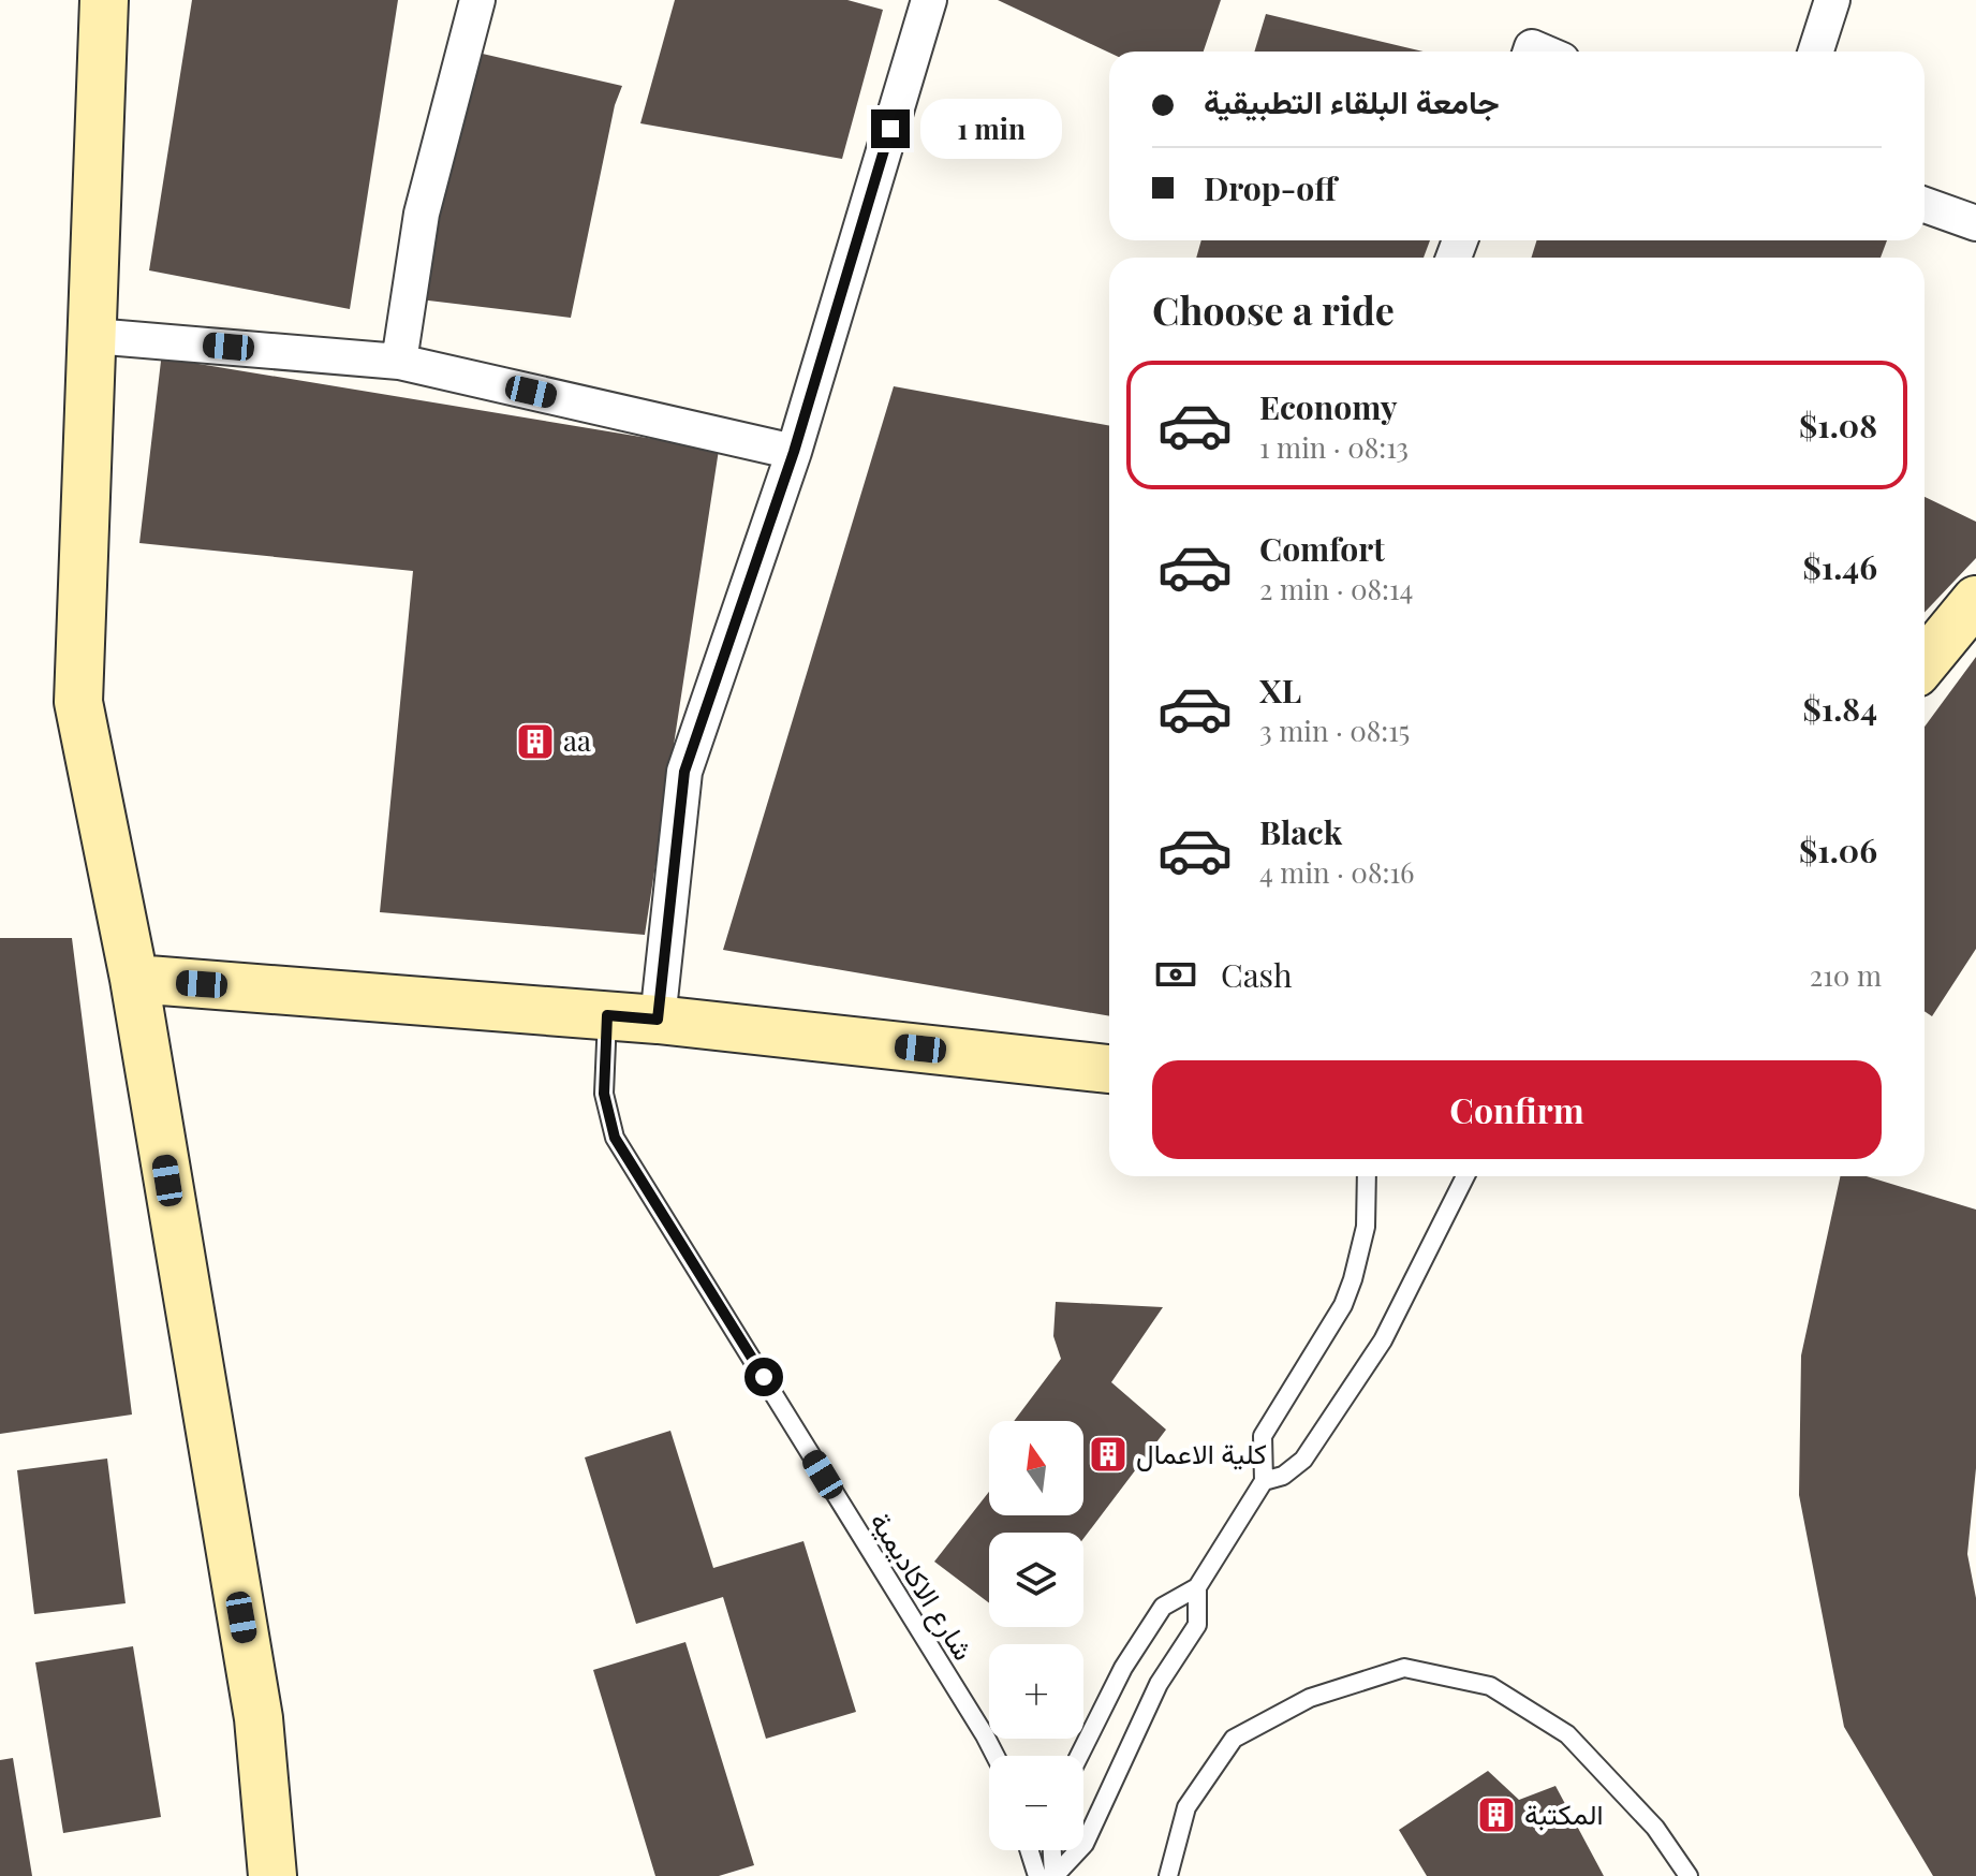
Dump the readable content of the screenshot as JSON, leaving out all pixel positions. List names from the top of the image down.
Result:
{
  "streets": {
    "lane": ["شارع الاكاديمية"]
  },
  "places": {
    "building": ["aa", "كلية الاعمال", "المكتبة"]
  },
  "north": "top",
  "page": {
    "banner": ["جامعة البلقاء التطبيقية", "Drop-off"],
    "bubble": "1 min",
    "heading": "Choose a ride",
    "list": [
      {
        "name": "Economy",
        "note": "1 min · 08:13",
        "value": "$1.08"
      },
      {
        "name": "Comfort",
        "note": "2 min · 08:14",
        "value": "$1.46"
      },
      {
        "name": "XL",
        "note": "3 min · 08:15",
        "value": "$1.84"
      },
      {
        "name": "Black",
        "note": "4 min · 08:16",
        "value": "$1.06"
      }
    ],
    "pay": ["Cash", "210 m"],
    "buttons": "Confirm",
    "map_buttons": ["+", "−"]
  }
}
